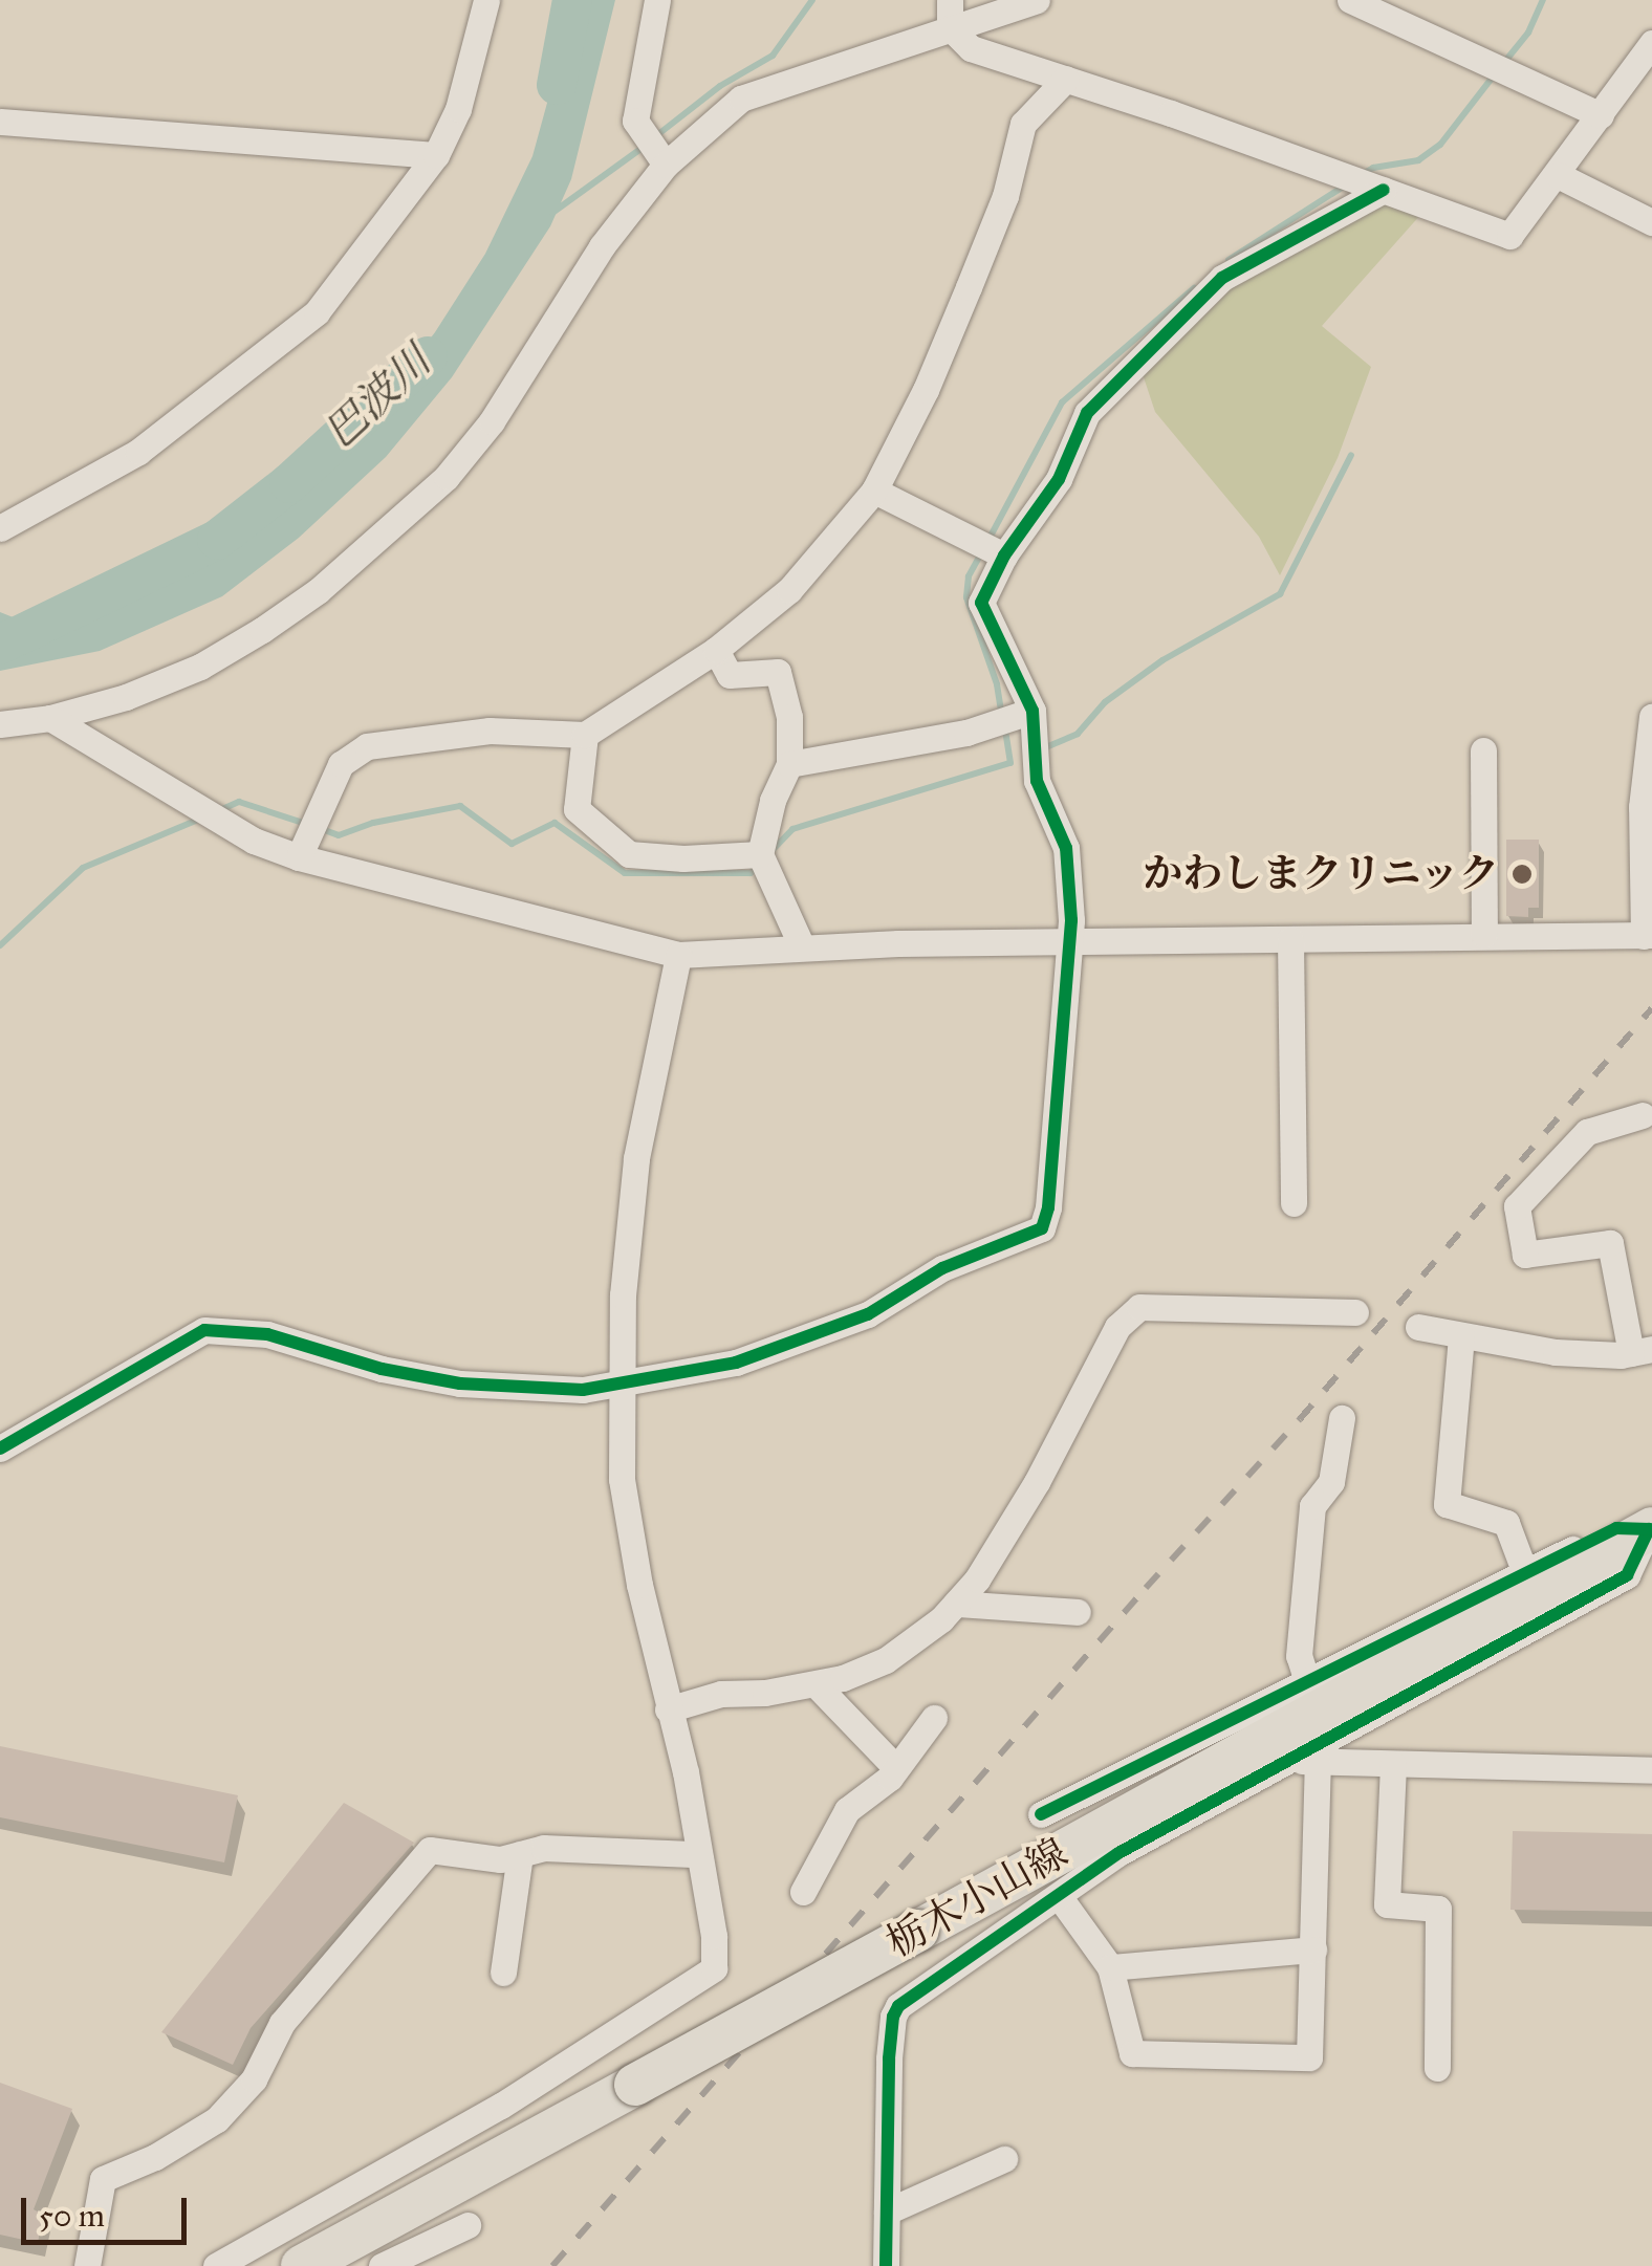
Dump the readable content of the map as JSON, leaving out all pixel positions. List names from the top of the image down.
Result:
{
  "streets": {
    "main road": ["栃木小山線"]
  },
  "water": ["巴波川"],
  "places": ["かわしまクリニック"],
  "scale_bar": "50 m"
}
